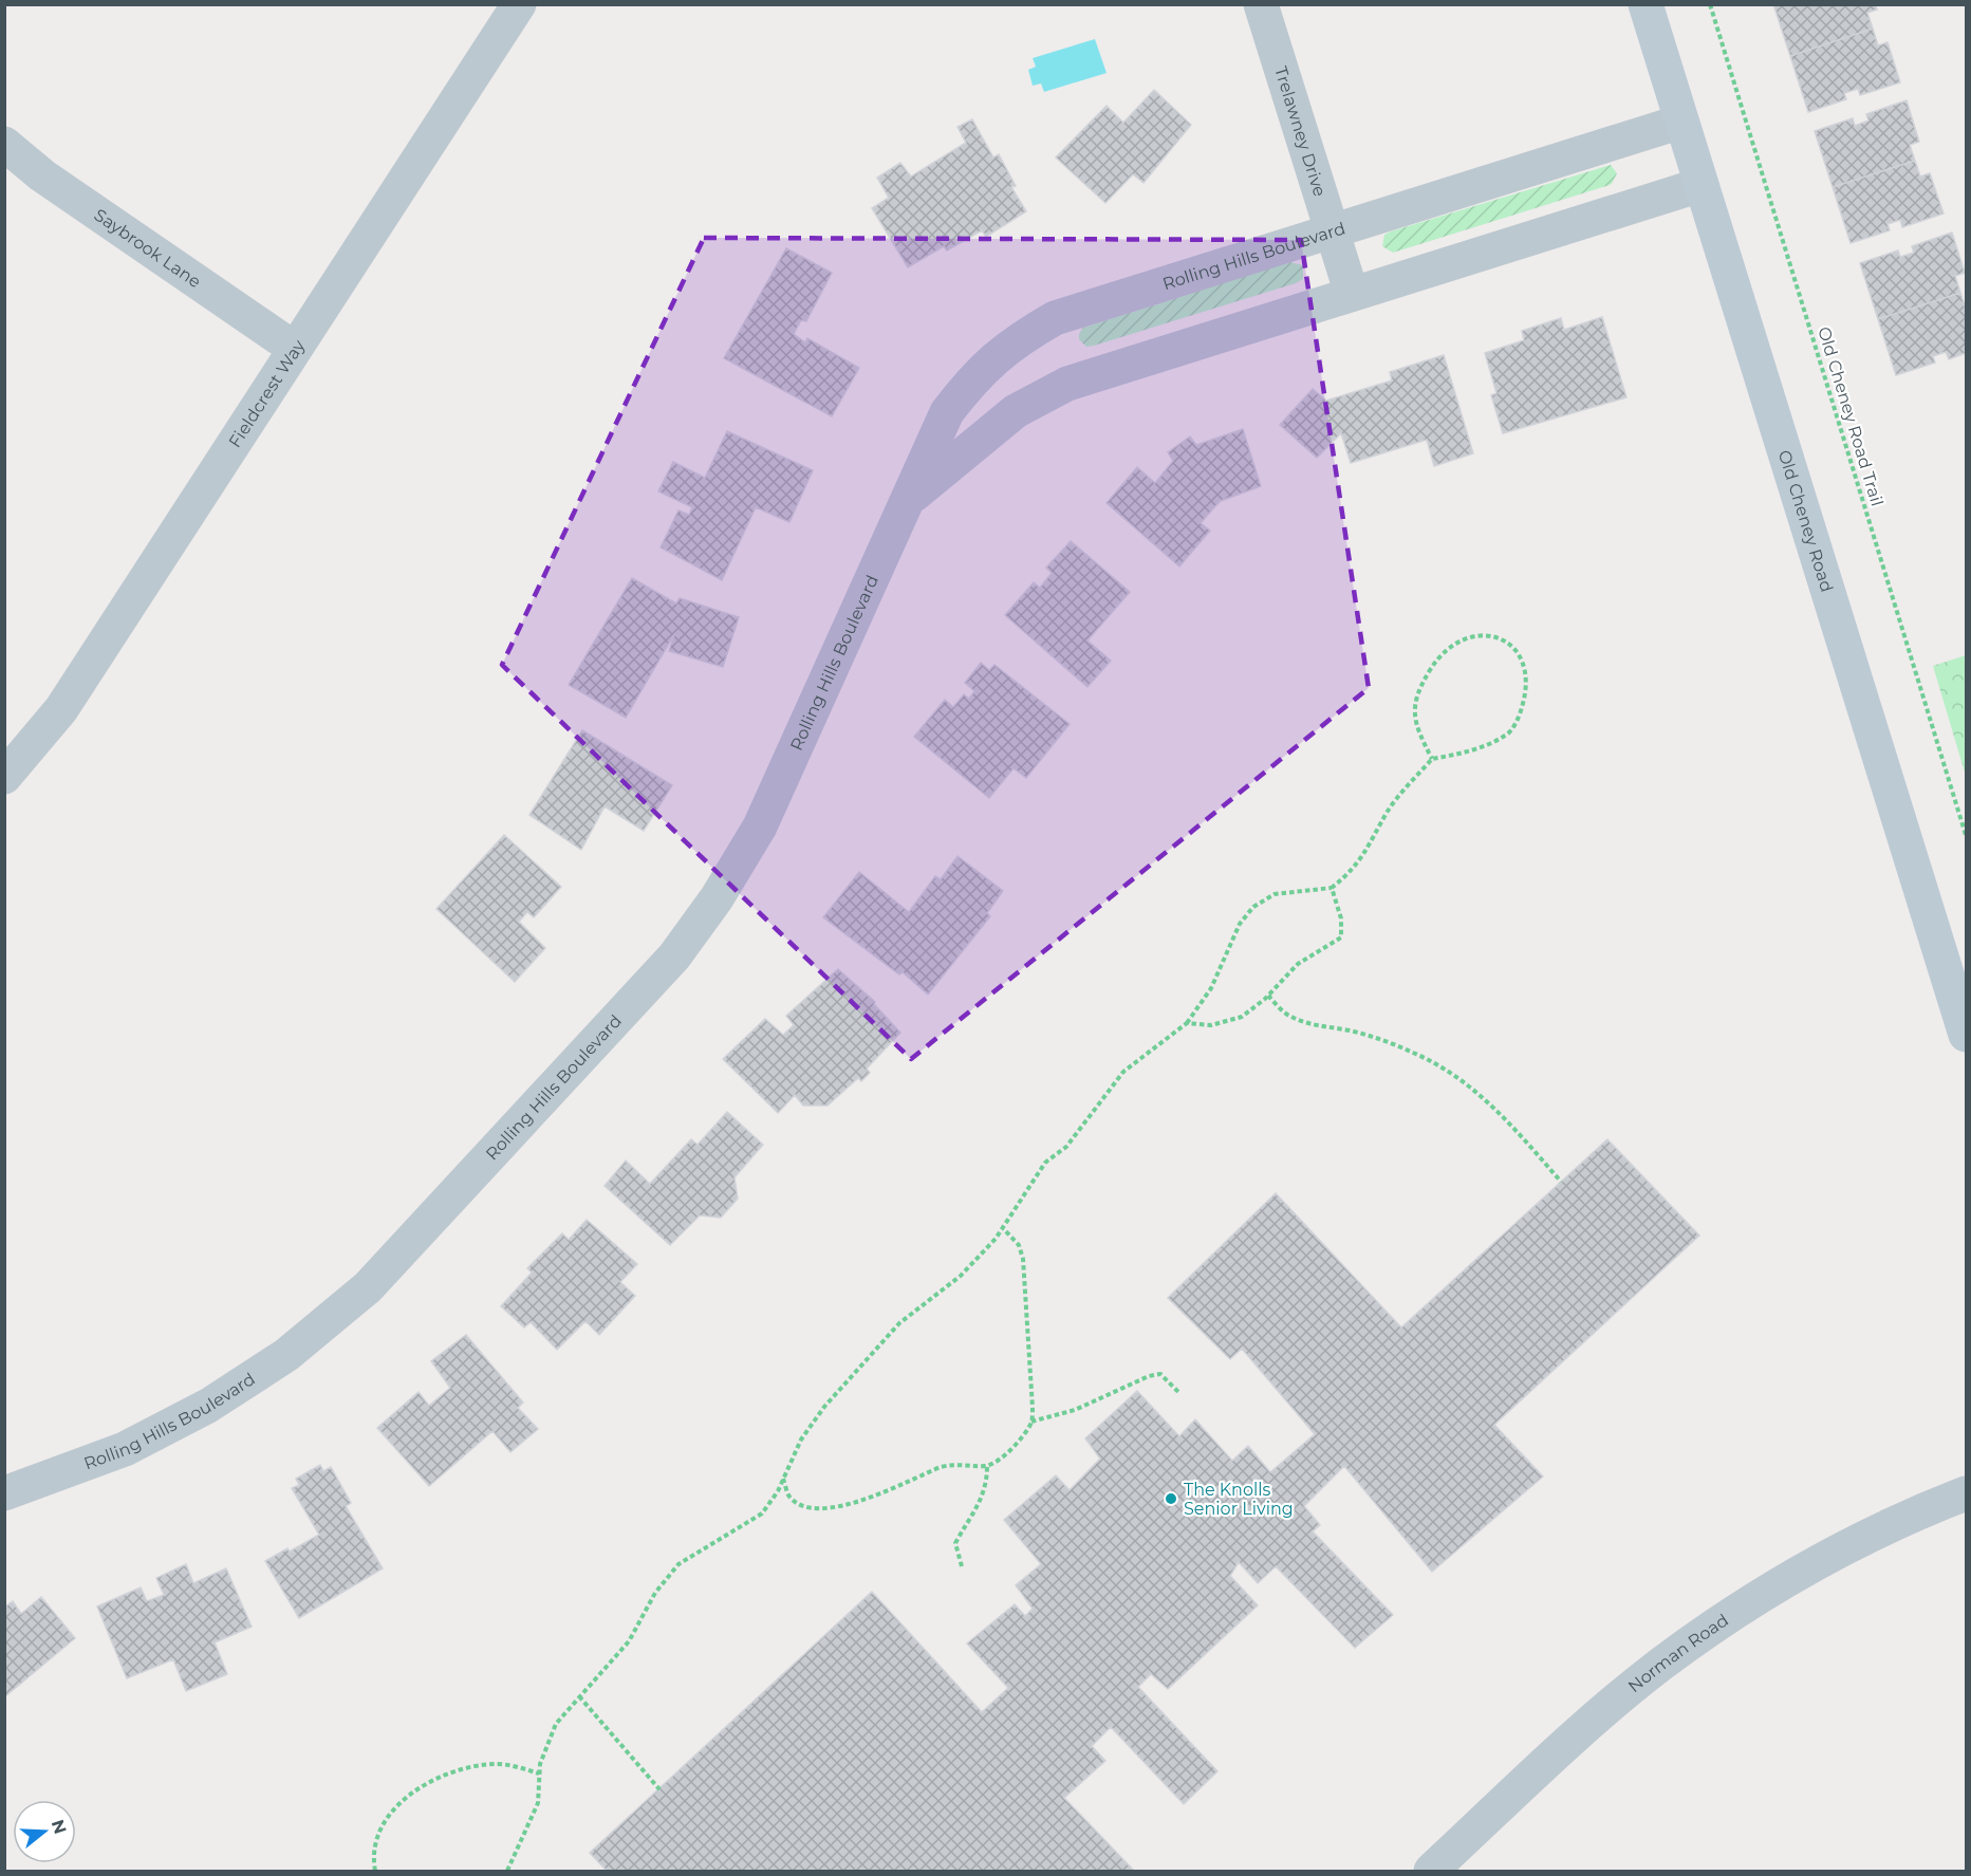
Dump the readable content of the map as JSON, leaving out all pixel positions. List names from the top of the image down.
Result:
{
  "streets": {
    "main road": ["Old Cheney Road"],
    "street": [
      "Trelawney Drive",
      "Saybrook Lane",
      "Rolling Hills Boulevard",
      "Fieldcrest Way",
      "Norman Road"
    ],
    "path": ["Old Cheney Road Trail"]
  },
  "crossings": [
    ["Trelawney Drive", "Rolling Hills Boulevard"],
    ["Saybrook Lane", "Fieldcrest Way"],
    ["Rolling Hills Boulevard", "Old Cheney Road"]
  ],
  "places": ["The Knolls Senior Living"],
  "north": "right"
}
